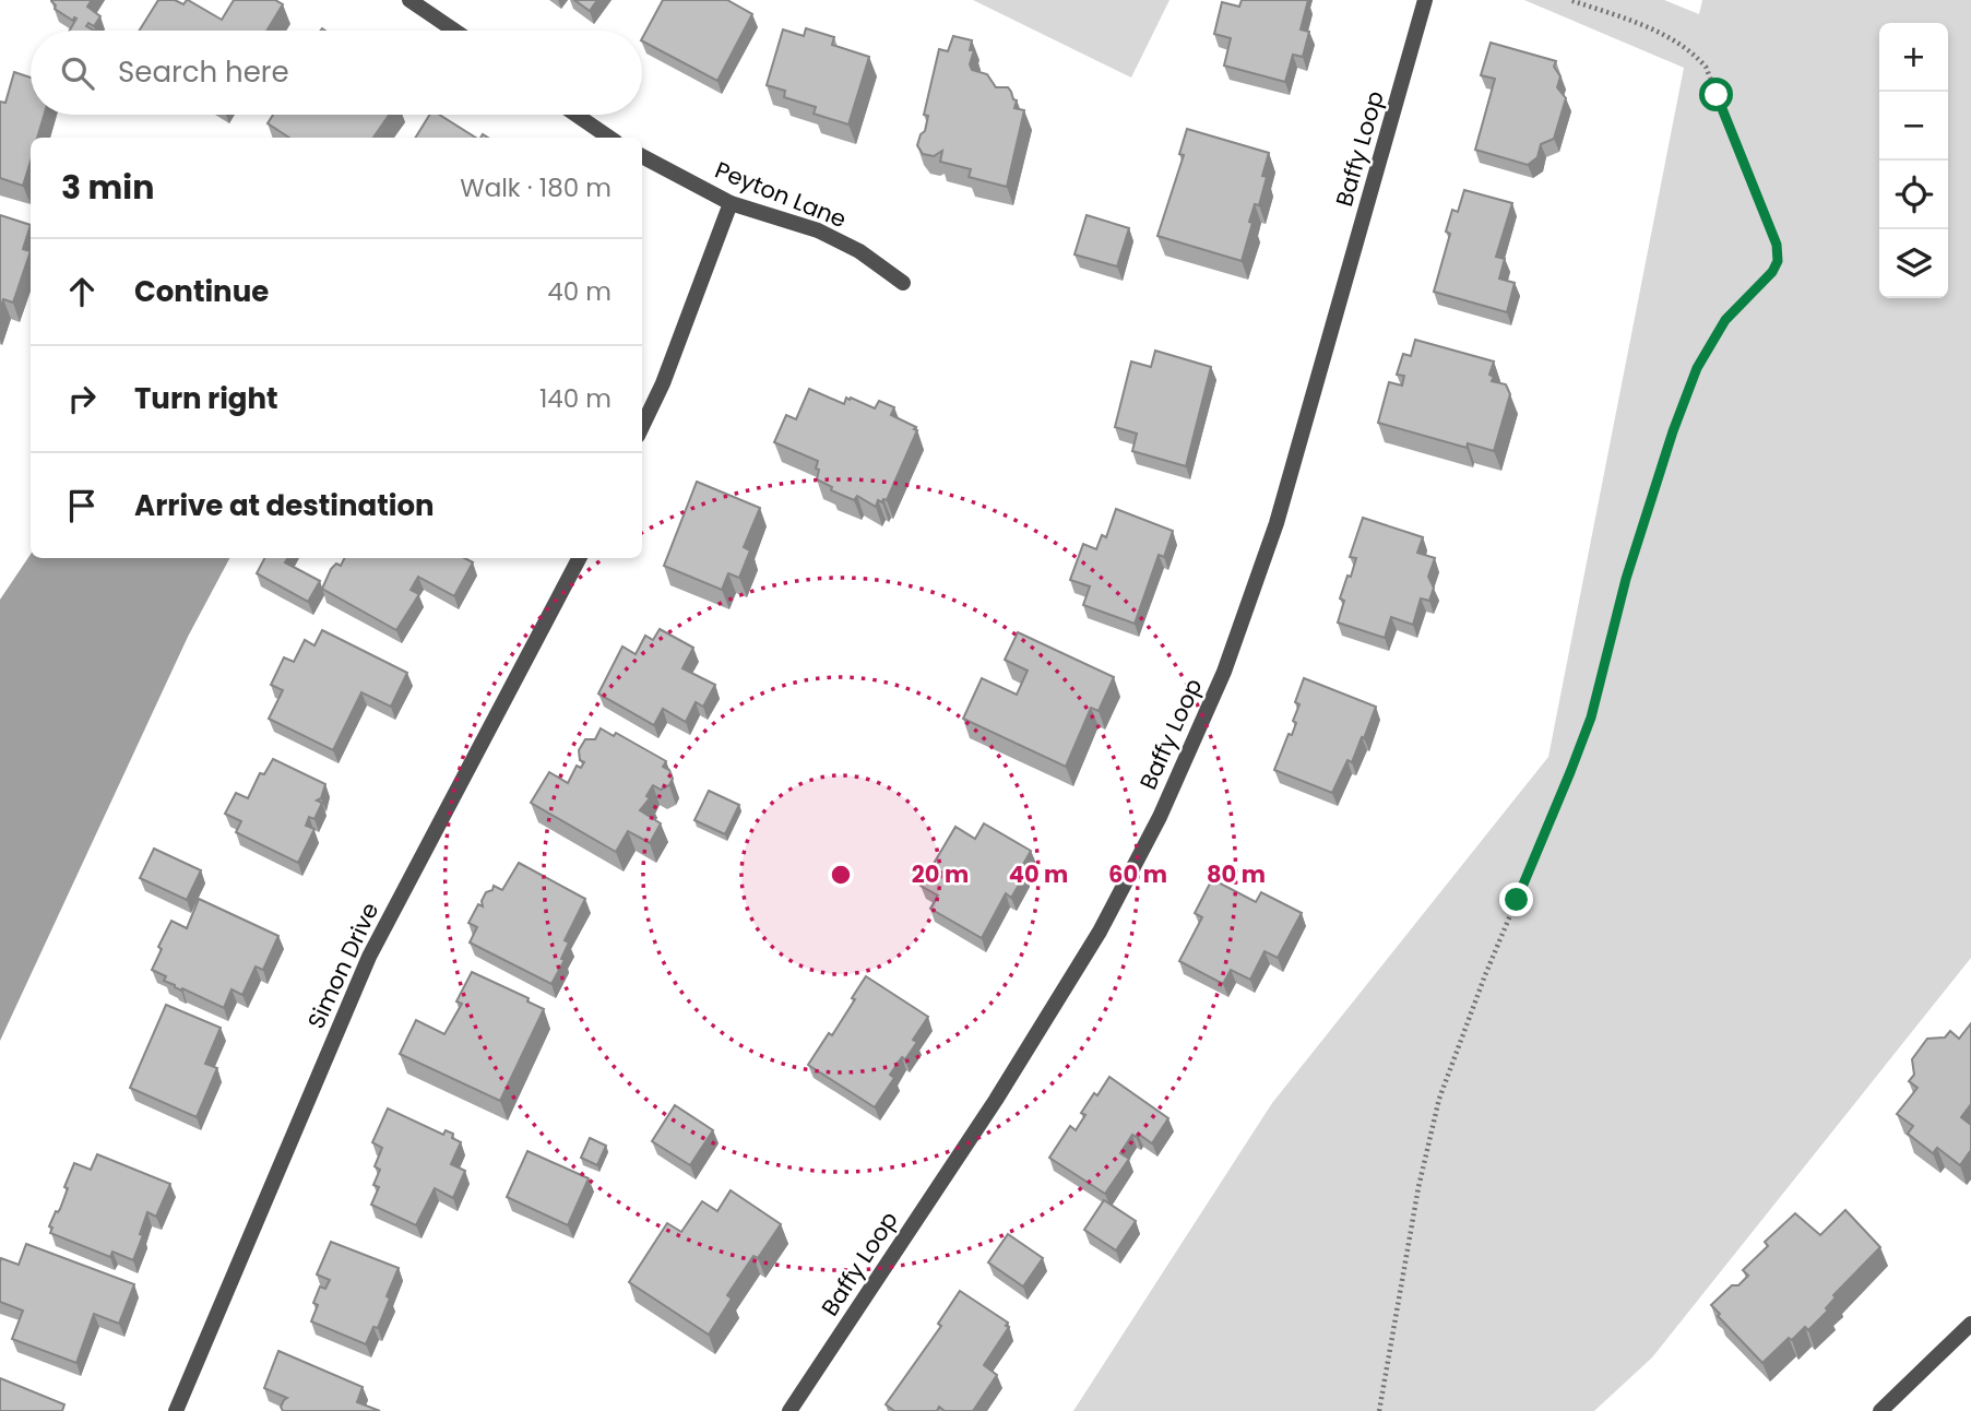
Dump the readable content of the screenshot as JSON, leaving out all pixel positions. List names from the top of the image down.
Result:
{
  "streets": {
    "street": ["Baffy Loop", "Peyton Lane", "Simon Drive"]
  },
  "page": {
    "map_buttons": ["+", "−"],
    "search": "Search here",
    "heading": ["3 min", "Walk · 180 m"],
    "list": [
      ["Continue", "40 m"],
      ["Turn right", "140 m"],
      "Arrive at destination"
    ]
  },
  "rings": [
    "20 m",
    "40 m",
    "60 m",
    "80 m"
  ]
}
